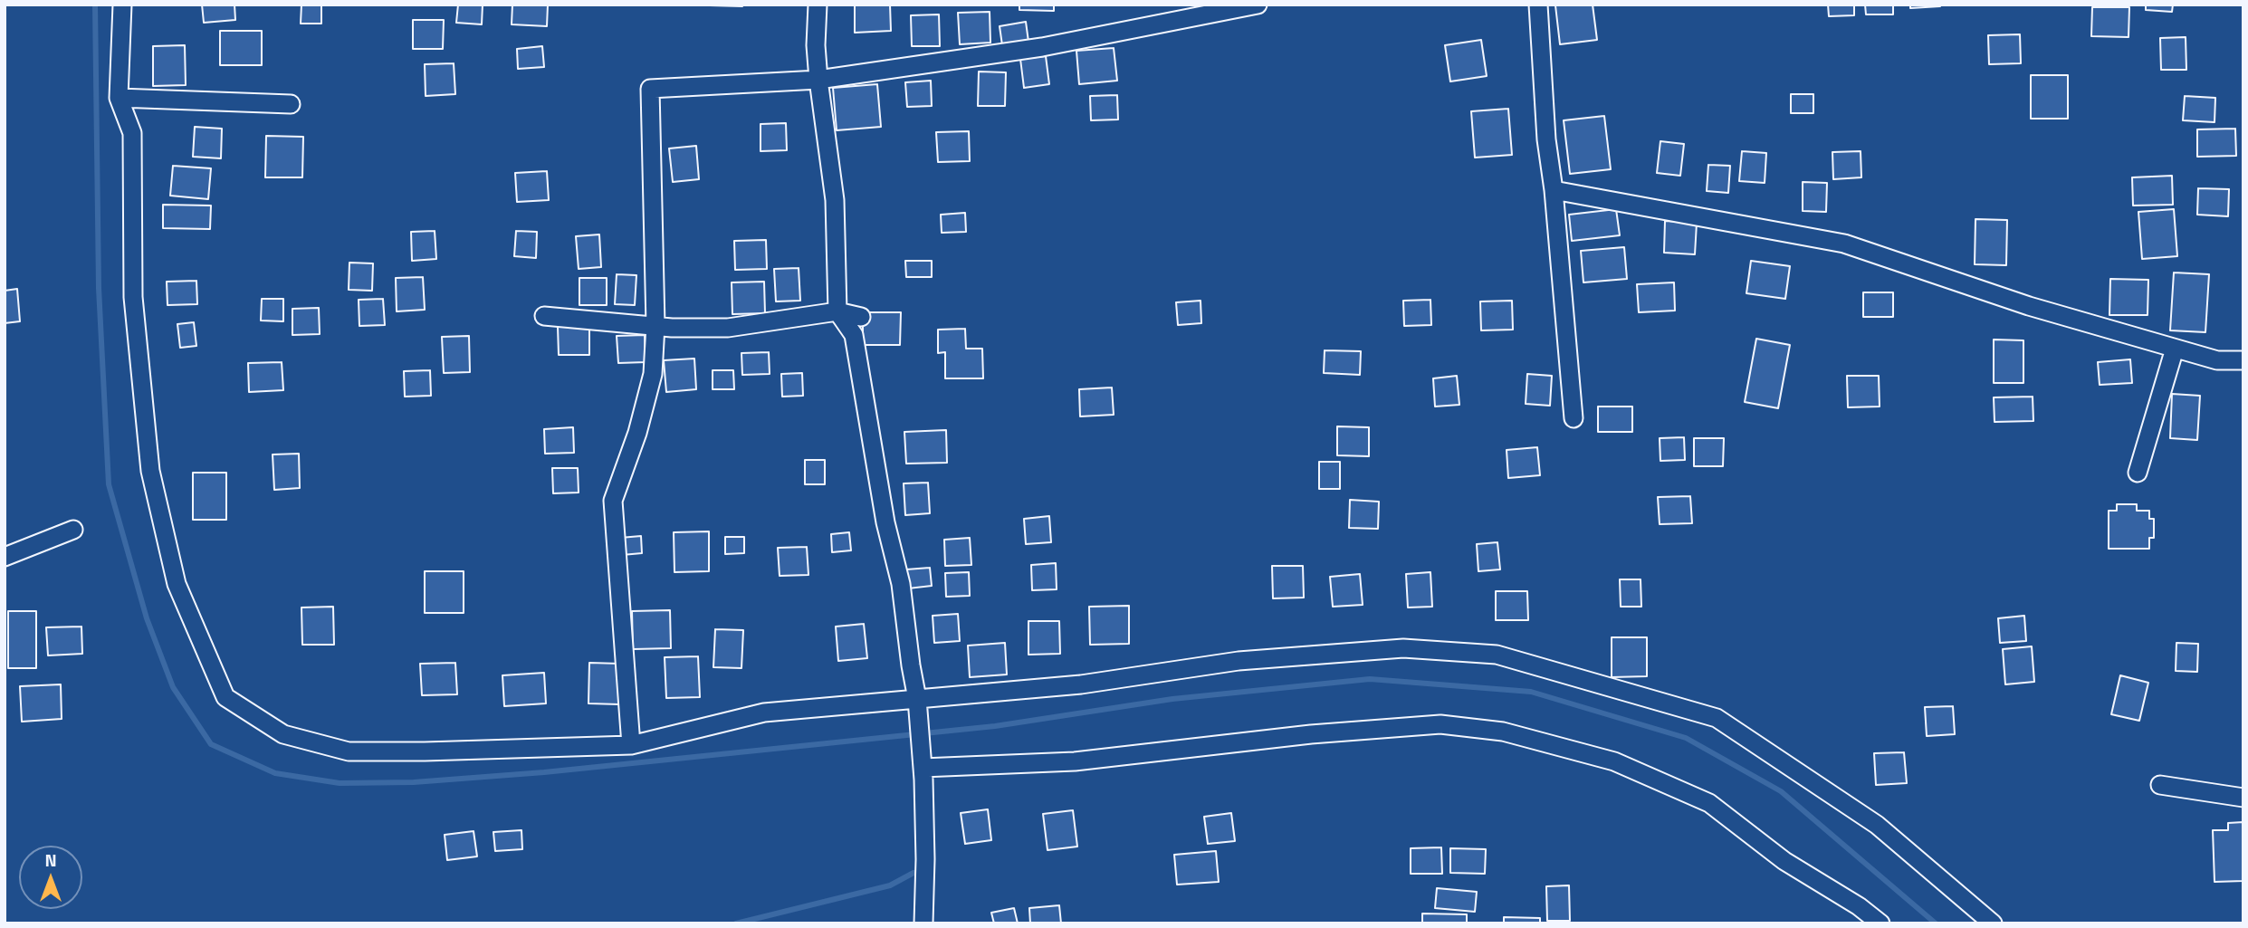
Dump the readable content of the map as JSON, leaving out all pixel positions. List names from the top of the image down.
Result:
{
  "north": "top"
}
